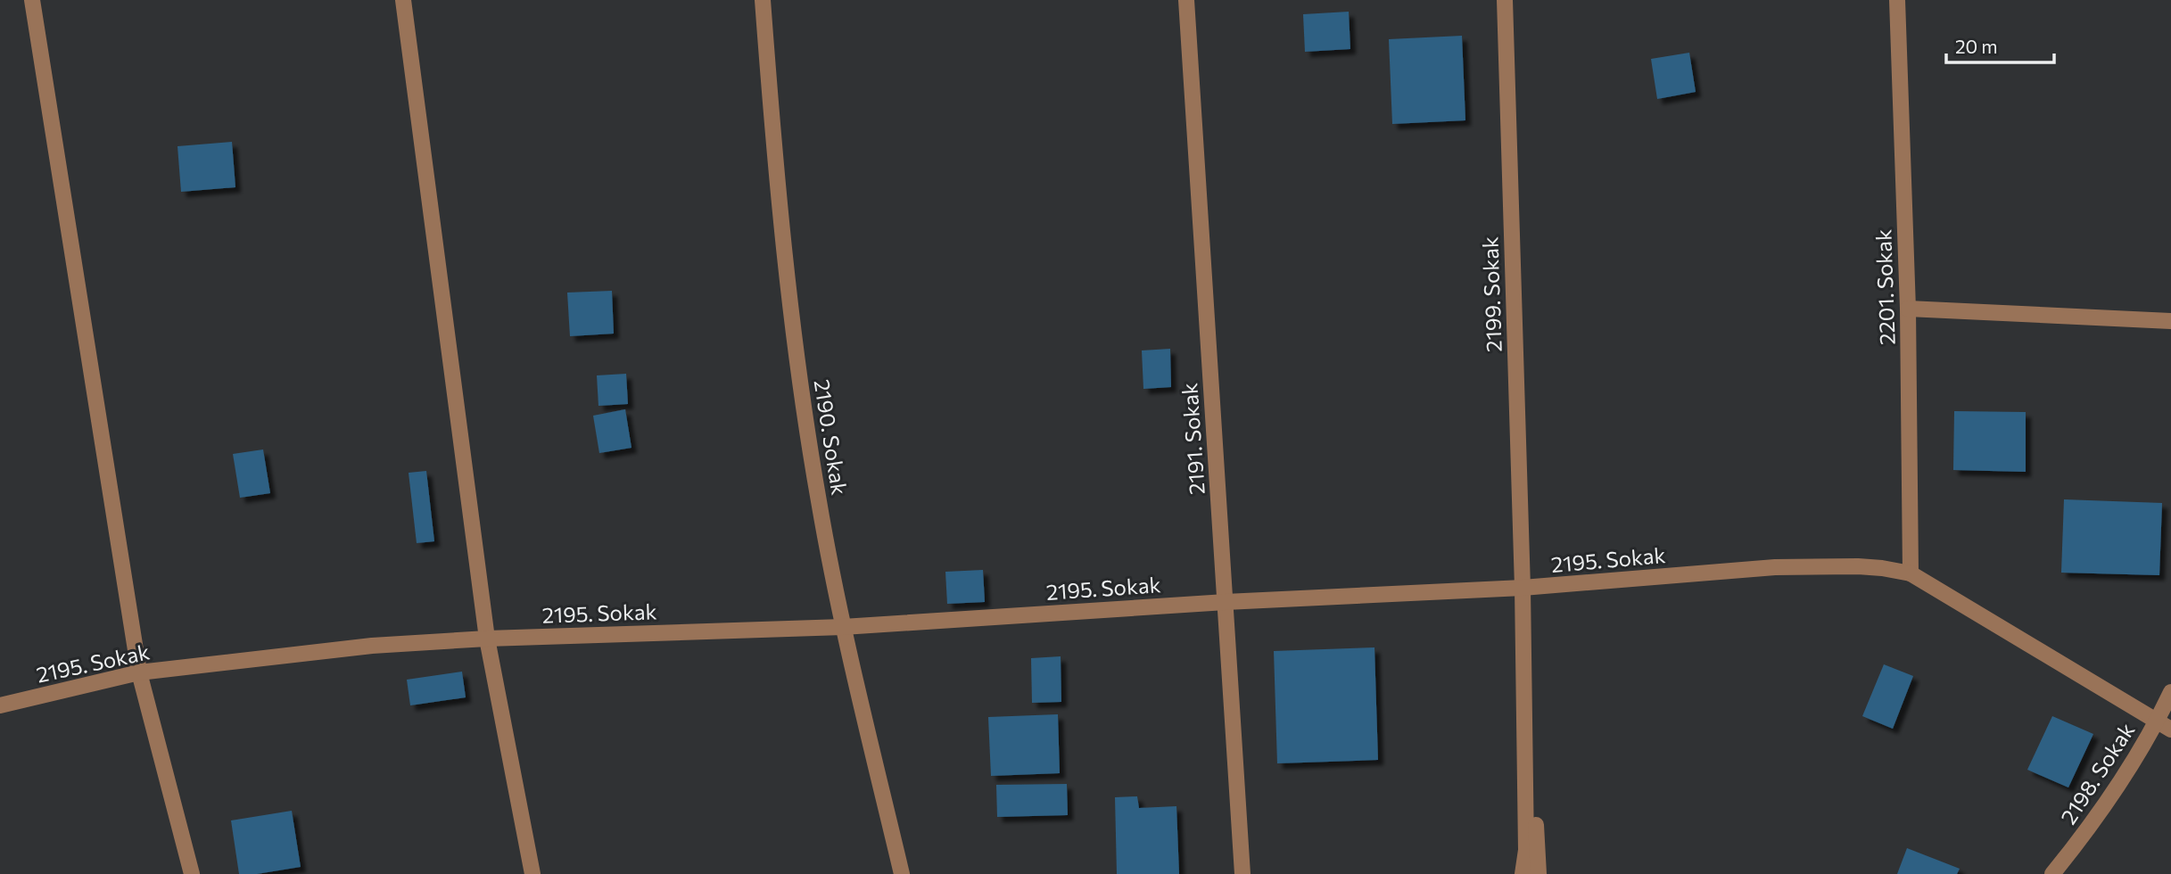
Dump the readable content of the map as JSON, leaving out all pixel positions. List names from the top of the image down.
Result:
{
  "streets": {
    "street": [
      "2201. Sokak",
      "2199. Sokak",
      "2190. Sokak",
      "2191. Sokak",
      "2195. Sokak",
      "2198. Sokak"
    ]
  },
  "crossings": [
    ["2201. Sokak", "2195. Sokak"],
    ["2199. Sokak", "2195. Sokak"],
    ["2190. Sokak", "2195. Sokak"],
    ["2191. Sokak", "2195. Sokak"],
    ["2195. Sokak", "2198. Sokak"]
  ],
  "scale_bar": "20 m"
}
